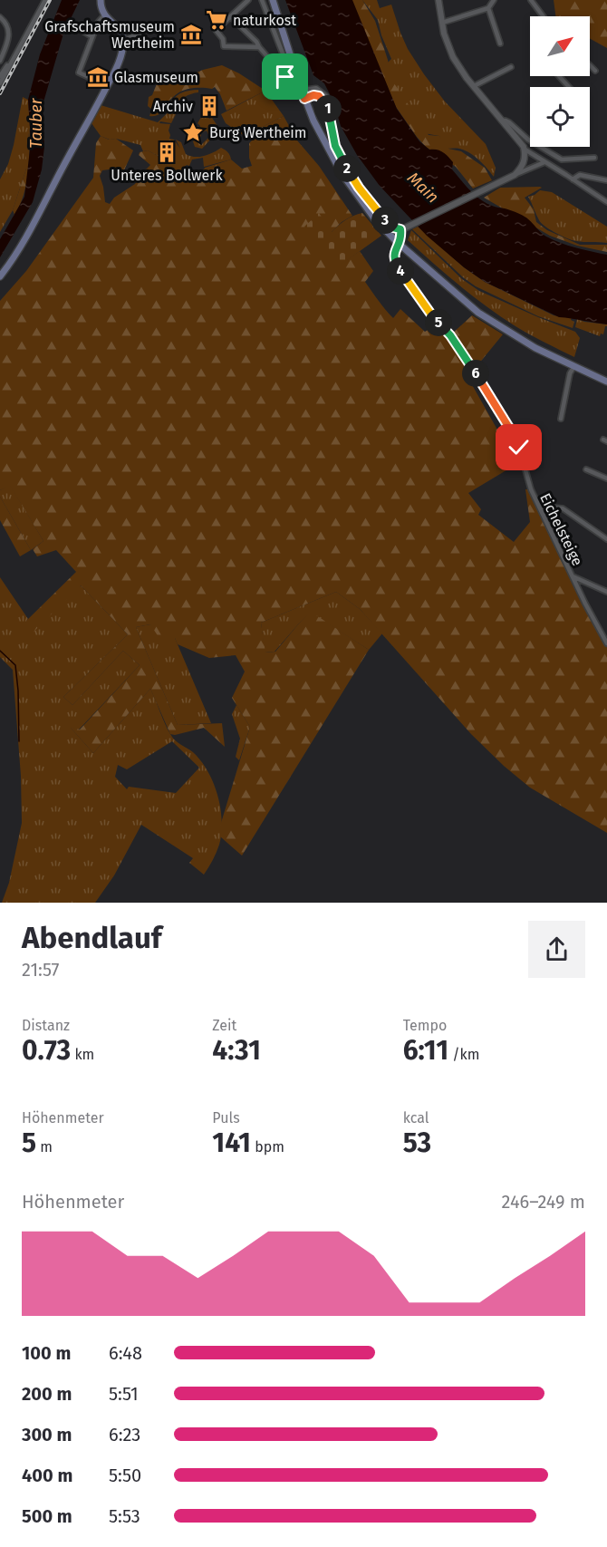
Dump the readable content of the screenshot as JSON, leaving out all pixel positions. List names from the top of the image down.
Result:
{
  "streets": {
    "street": ["Eichelsteige"]
  },
  "water": ["Tauber", "Main"],
  "places": {
    "supermarket": ["naturkost"],
    "museum": ["Grafschaftsmuseum Wertheim", "Glasmuseum"],
    "building": ["Archiv", "Unteres Bollwerk"],
    "place": ["Burg Wertheim"]
  },
  "north": "top right",
  "page": {
    "pins": [
      "1",
      "2",
      "3",
      "4",
      "5",
      "6"
    ],
    "heading": ["Abendlauf", "21:57"],
    "stats": [
      ["Distanz", "0.73 km"],
      ["Zeit", "4:31"],
      ["Tempo", "6:11 /km"],
      ["Höhenmeter", "5 m"],
      ["Puls", "141 bpm"],
      ["kcal", "53"]
    ],
    "chart": ["Höhenmeter", "246–249 m"],
    "list": [
      {
        "name": "100 m",
        "note": "6:48"
      },
      {
        "name": "200 m",
        "note": "5:51"
      },
      {
        "name": "300 m",
        "note": "6:23"
      },
      {
        "name": "400 m",
        "note": "5:50"
      },
      {
        "name": "500 m",
        "note": "5:53"
      }
    ]
  }
}
